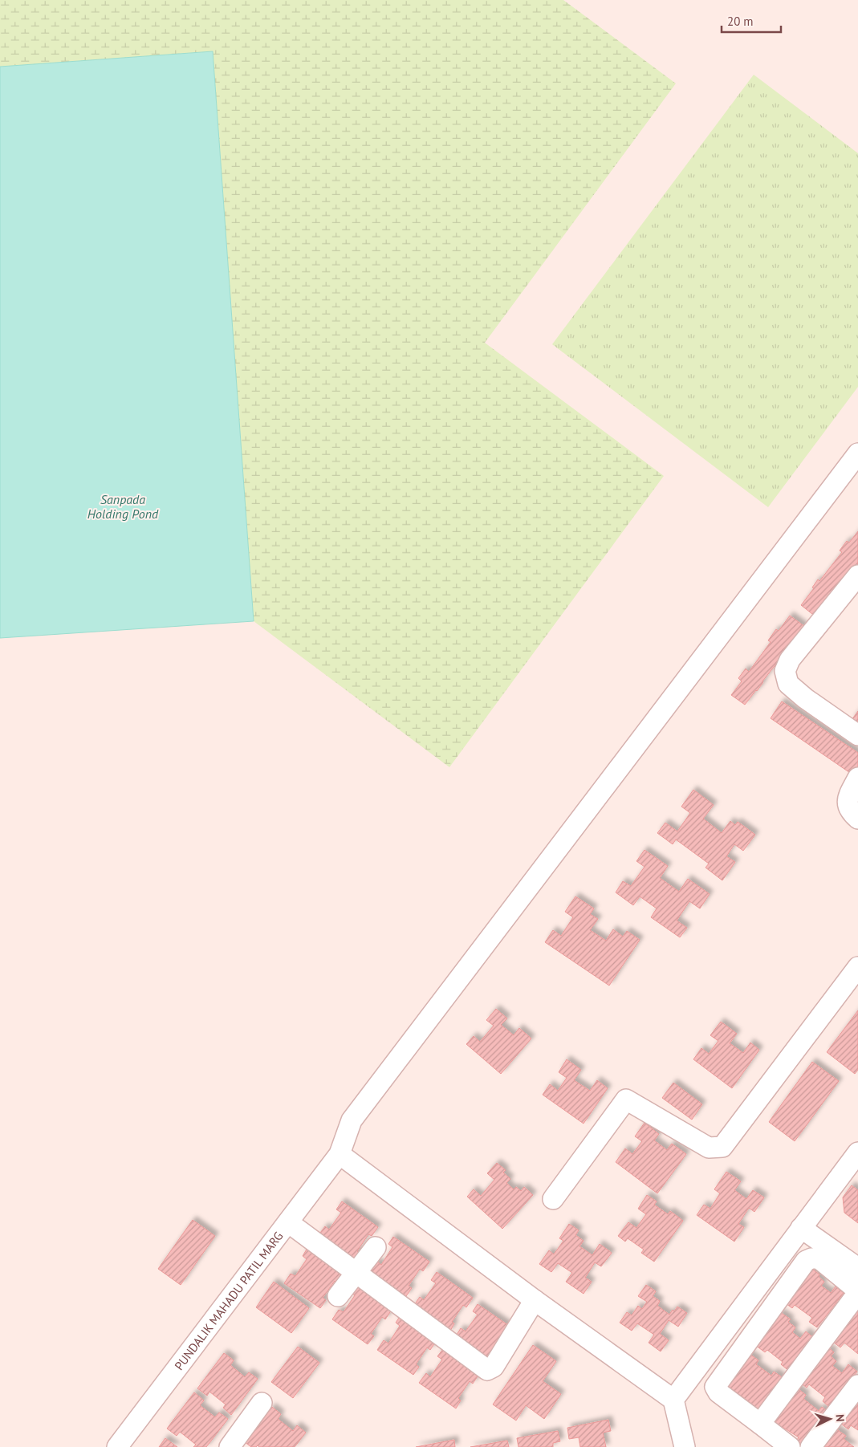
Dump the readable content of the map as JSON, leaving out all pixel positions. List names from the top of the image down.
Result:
{
  "streets": {
    "street": ["PUNDALIK MAHADU PATIL MARG"]
  },
  "water": ["Sanpada Holding Pond"],
  "scale_bar": "20 m",
  "north": "right"
}
